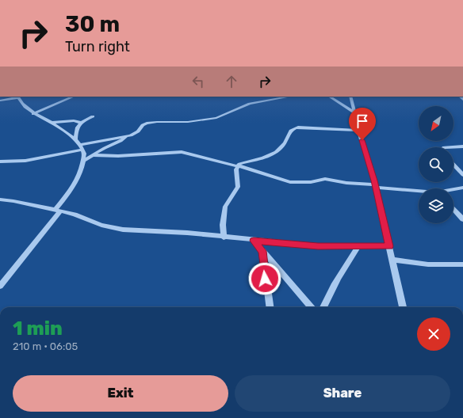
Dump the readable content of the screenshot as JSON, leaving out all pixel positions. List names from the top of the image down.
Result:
{
  "north": "bottom left",
  "page": {
    "turn": ["30 m", "Turn right"],
    "heading": ["1 min", "210 m · 06:05"],
    "buttons": ["Exit", "Share"]
  }
}
